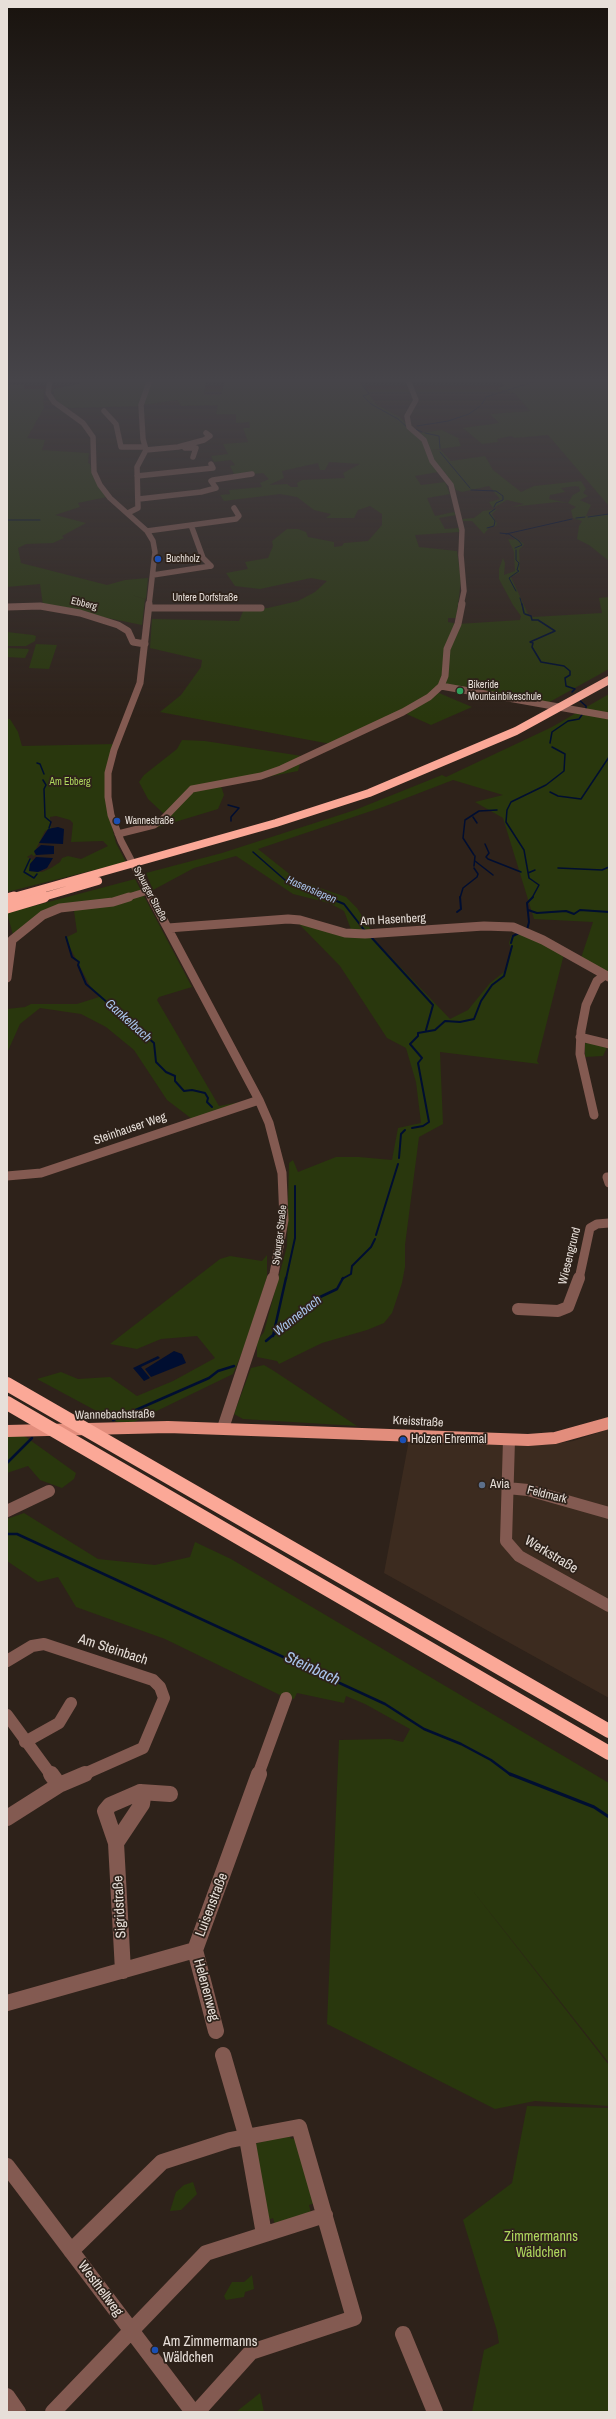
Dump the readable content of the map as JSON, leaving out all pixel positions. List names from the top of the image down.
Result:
{
  "streets": {
    "main road": ["Wannebachstraße", "Kreisstraße"],
    "street": [
      "Untere Dorfstraße",
      "Ebberg",
      "Syburger Straße",
      "Am Hasenberg",
      "Steinhauser Weg",
      "Wiesengrund",
      "Feldmark",
      "Werkstraße",
      "Am Steinbach",
      "Luisenstraße",
      "Sigridstraße",
      "Helenenweg",
      "Westhellweg"
    ]
  },
  "crossings": [
    ["Untere Dorfstraße", "Syburger Straße"],
    ["Ebberg", "Syburger Straße"],
    ["Syburger Straße", "Am Hasenberg"],
    ["Syburger Straße", "Steinhauser Weg"],
    ["Syburger Straße", "Wannebachstraße"],
    ["Syburger Straße", "Kreisstraße"],
    ["Wannebachstraße", "Kreisstraße"],
    ["Feldmark", "Werkstraße"],
    ["Luisenstraße", "Sigridstraße"],
    ["Luisenstraße", "Helenenweg"]
  ],
  "water": [
    "Hasensiepen",
    "Gankelbach",
    "Wannebach",
    "Steinbach"
  ],
  "parks": ["Am Ebberg", "Zimmermanns Wäldchen"],
  "places": [
    "Buchholz",
    "Bikeride Mountainbikeschule",
    "Wannestraße",
    "Holzen Ehrenmal",
    "Avia",
    "Am Zimmermanns Wäldchen"
  ]
}
